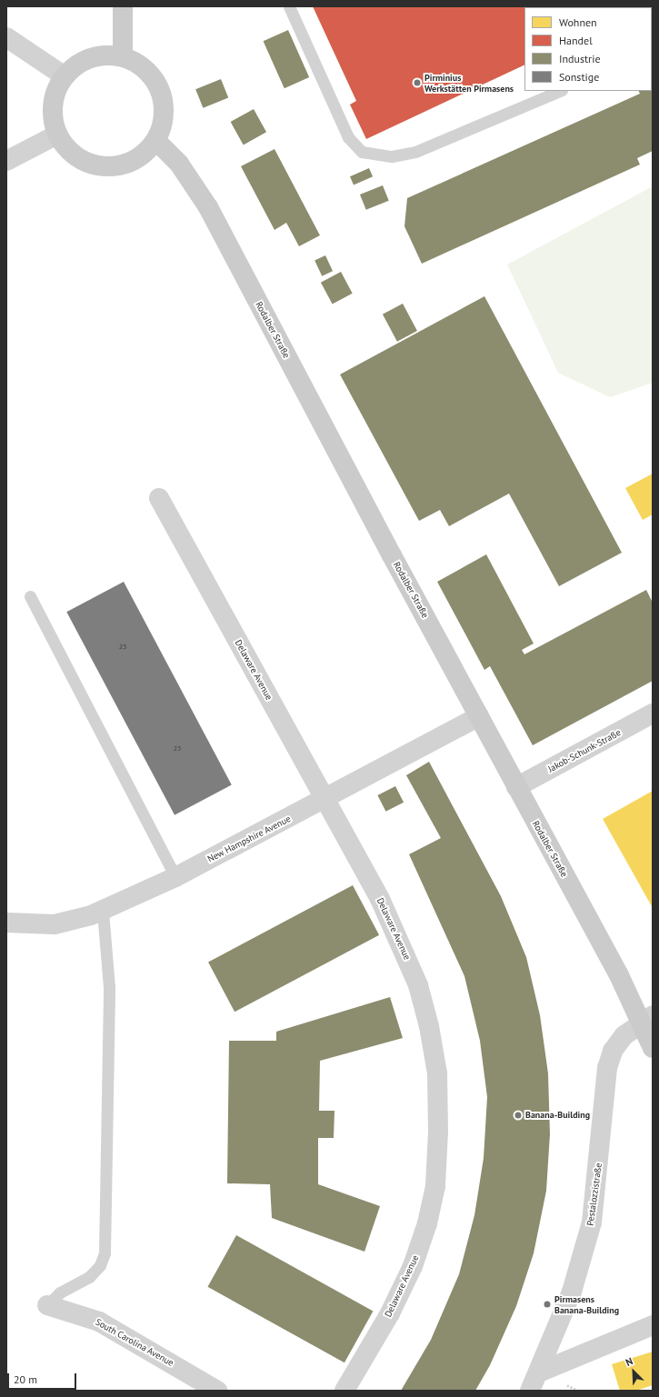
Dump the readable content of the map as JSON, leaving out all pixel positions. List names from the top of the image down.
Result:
{
  "streets": {
    "main road": ["Rodalber Straße"],
    "street": [
      "Delaware Avenue",
      "Jakob-Schunk-Straße",
      "New Hampshire Avenue",
      "Pestalozzistraße",
      "South Carolina Avenue"
    ]
  },
  "crossings": [
    ["Rodalber Straße", "Jakob-Schunk-Straße"],
    ["Rodalber Straße", "New Hampshire Avenue"],
    ["Rodalber Straße", "Pestalozzistraße"],
    ["Delaware Avenue", "New Hampshire Avenue"]
  ],
  "places": ["Pirminius Werkstätten Pirmasens", "Banana-Building", "Pirmasens Banana-Building"],
  "house_numbers": ["25", "23"],
  "legend": [
    "Wohnen",
    "Handel",
    "Industrie",
    "Sonstige"
  ],
  "scale_bar": "20 m",
  "north": "top left"
}
